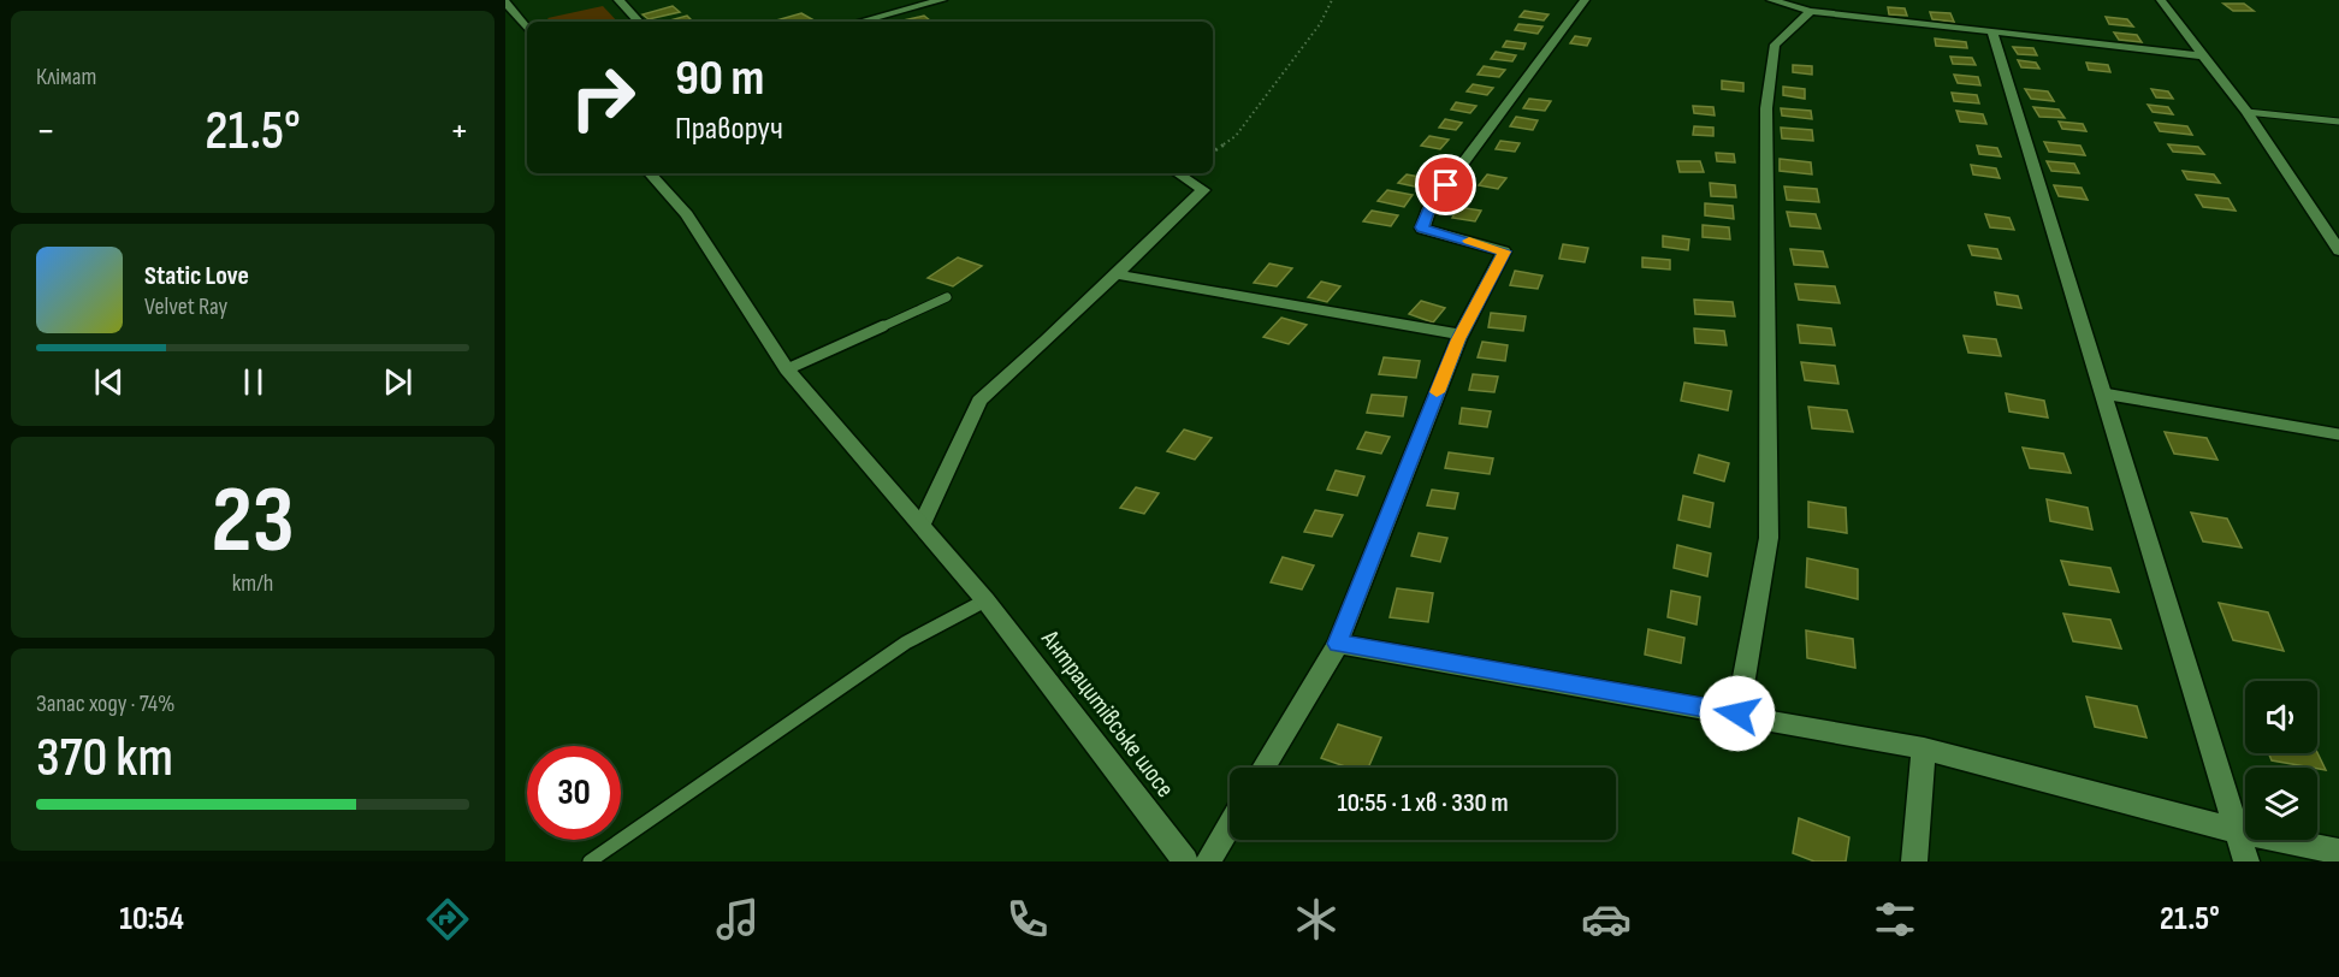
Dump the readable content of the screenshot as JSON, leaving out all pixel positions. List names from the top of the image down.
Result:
{
  "streets": {
    "street": ["Антрацитівське шосе"]
  },
  "page": {
    "tile": [
      "Клімат",
      ["23", "km/h"],
      ["Запас ходу · 74%", "370 km"]
    ],
    "turn": ["90 m", "Праворуч"],
    "heat": ["−", "21.5°", "+"],
    "song": ["Static Love", "Velvet Ray"],
    "limit": "30",
    "trip": "10:55 · 1 хв · 330 m",
    "tabs": ["10:54", "21.5°"]
  }
}
